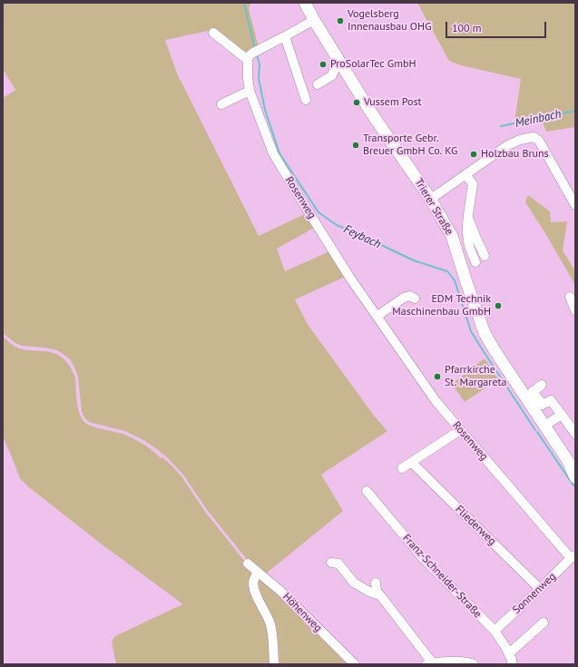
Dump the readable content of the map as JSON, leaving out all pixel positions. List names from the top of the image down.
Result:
{
  "streets": {
    "main road": ["Trierer Straße"],
    "street": [
      "Rosenweg",
      "Fliederweg",
      "Franz-Schneider-Straße",
      "Sonnenweg",
      "Höhenweg"
    ]
  },
  "crossings": [
    ["Rosenweg", "Sonnenweg"],
    ["Fliederweg", "Sonnenweg"],
    ["Franz-Schneider-Straße", "Sonnenweg"]
  ],
  "water": ["Meinbach", "Feybach"],
  "places": [
    "Vogelsberg Innenausbau OHG",
    "ProSolarTec GmbH",
    "Vussem Post",
    "Transporte Gebr. Breuer GmbH Co. KG",
    "Holzbau Bruns",
    "EDM Technik Maschinenbau GmbH",
    "Pfarrkirche St. Margareta"
  ],
  "scale_bar": "100 m"
}
